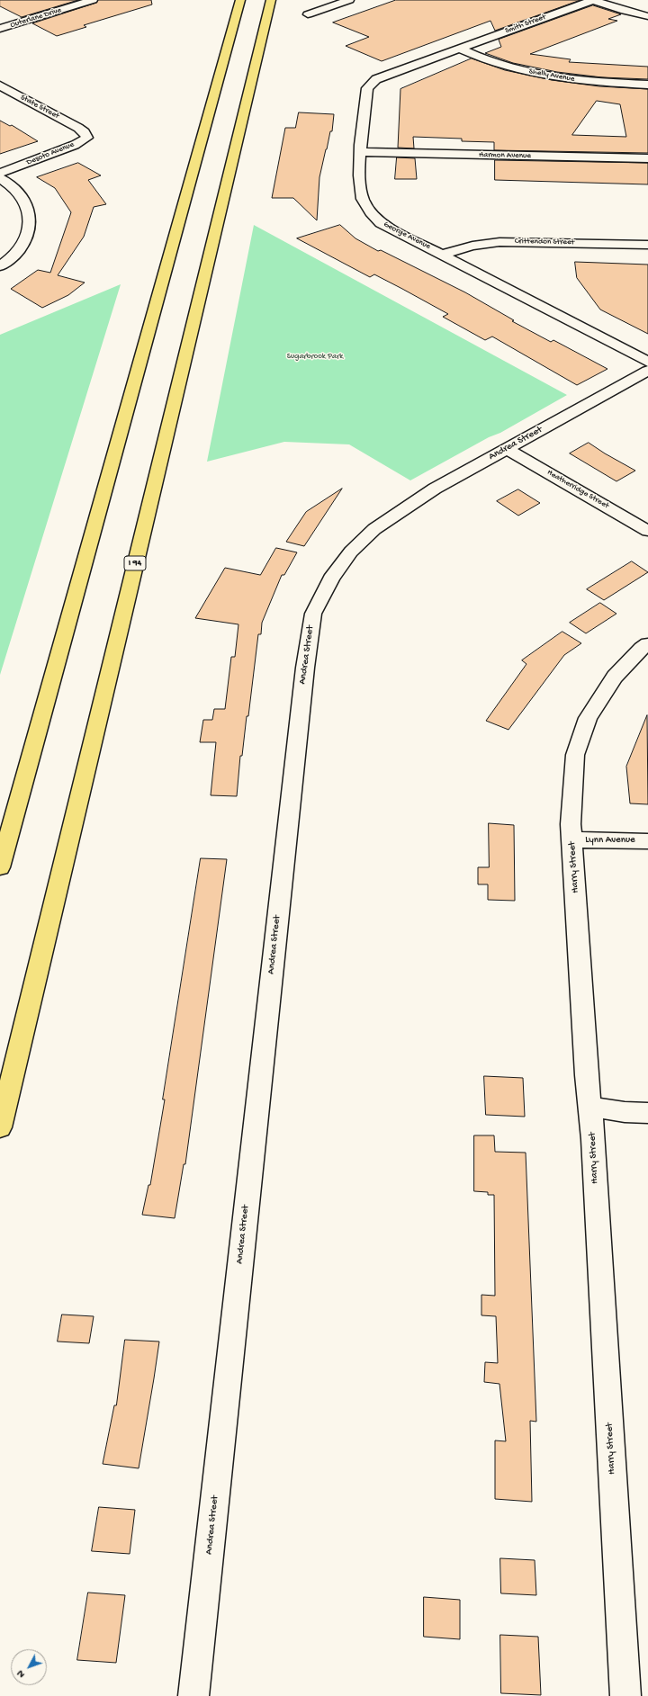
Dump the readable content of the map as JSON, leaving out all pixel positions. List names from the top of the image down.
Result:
{
  "streets": {
    "highway": ["I 94"],
    "street": [
      "Outerlane Drive",
      "Smith Street",
      "Shelly Avenue",
      "State Street",
      "Desoto Avenue",
      "Harmon Avenue",
      "George Avenue",
      "Crittendon Street",
      "Andrea Street",
      "Heatherridge Street",
      "Lynn Avenue",
      "Harry Street"
    ]
  },
  "crossings": [
    ["Smith Street", "Shelly Avenue"],
    ["Smith Street", "George Avenue"],
    ["Shelly Avenue", "George Avenue"],
    ["State Street", "Desoto Avenue"],
    ["Harmon Avenue", "George Avenue"],
    ["George Avenue", "Crittendon Street"],
    ["Andrea Street", "Heatherridge Street"],
    ["Lynn Avenue", "Harry Street"]
  ],
  "parks": ["Sugarbrook Park"],
  "north": "bottom left"
}
